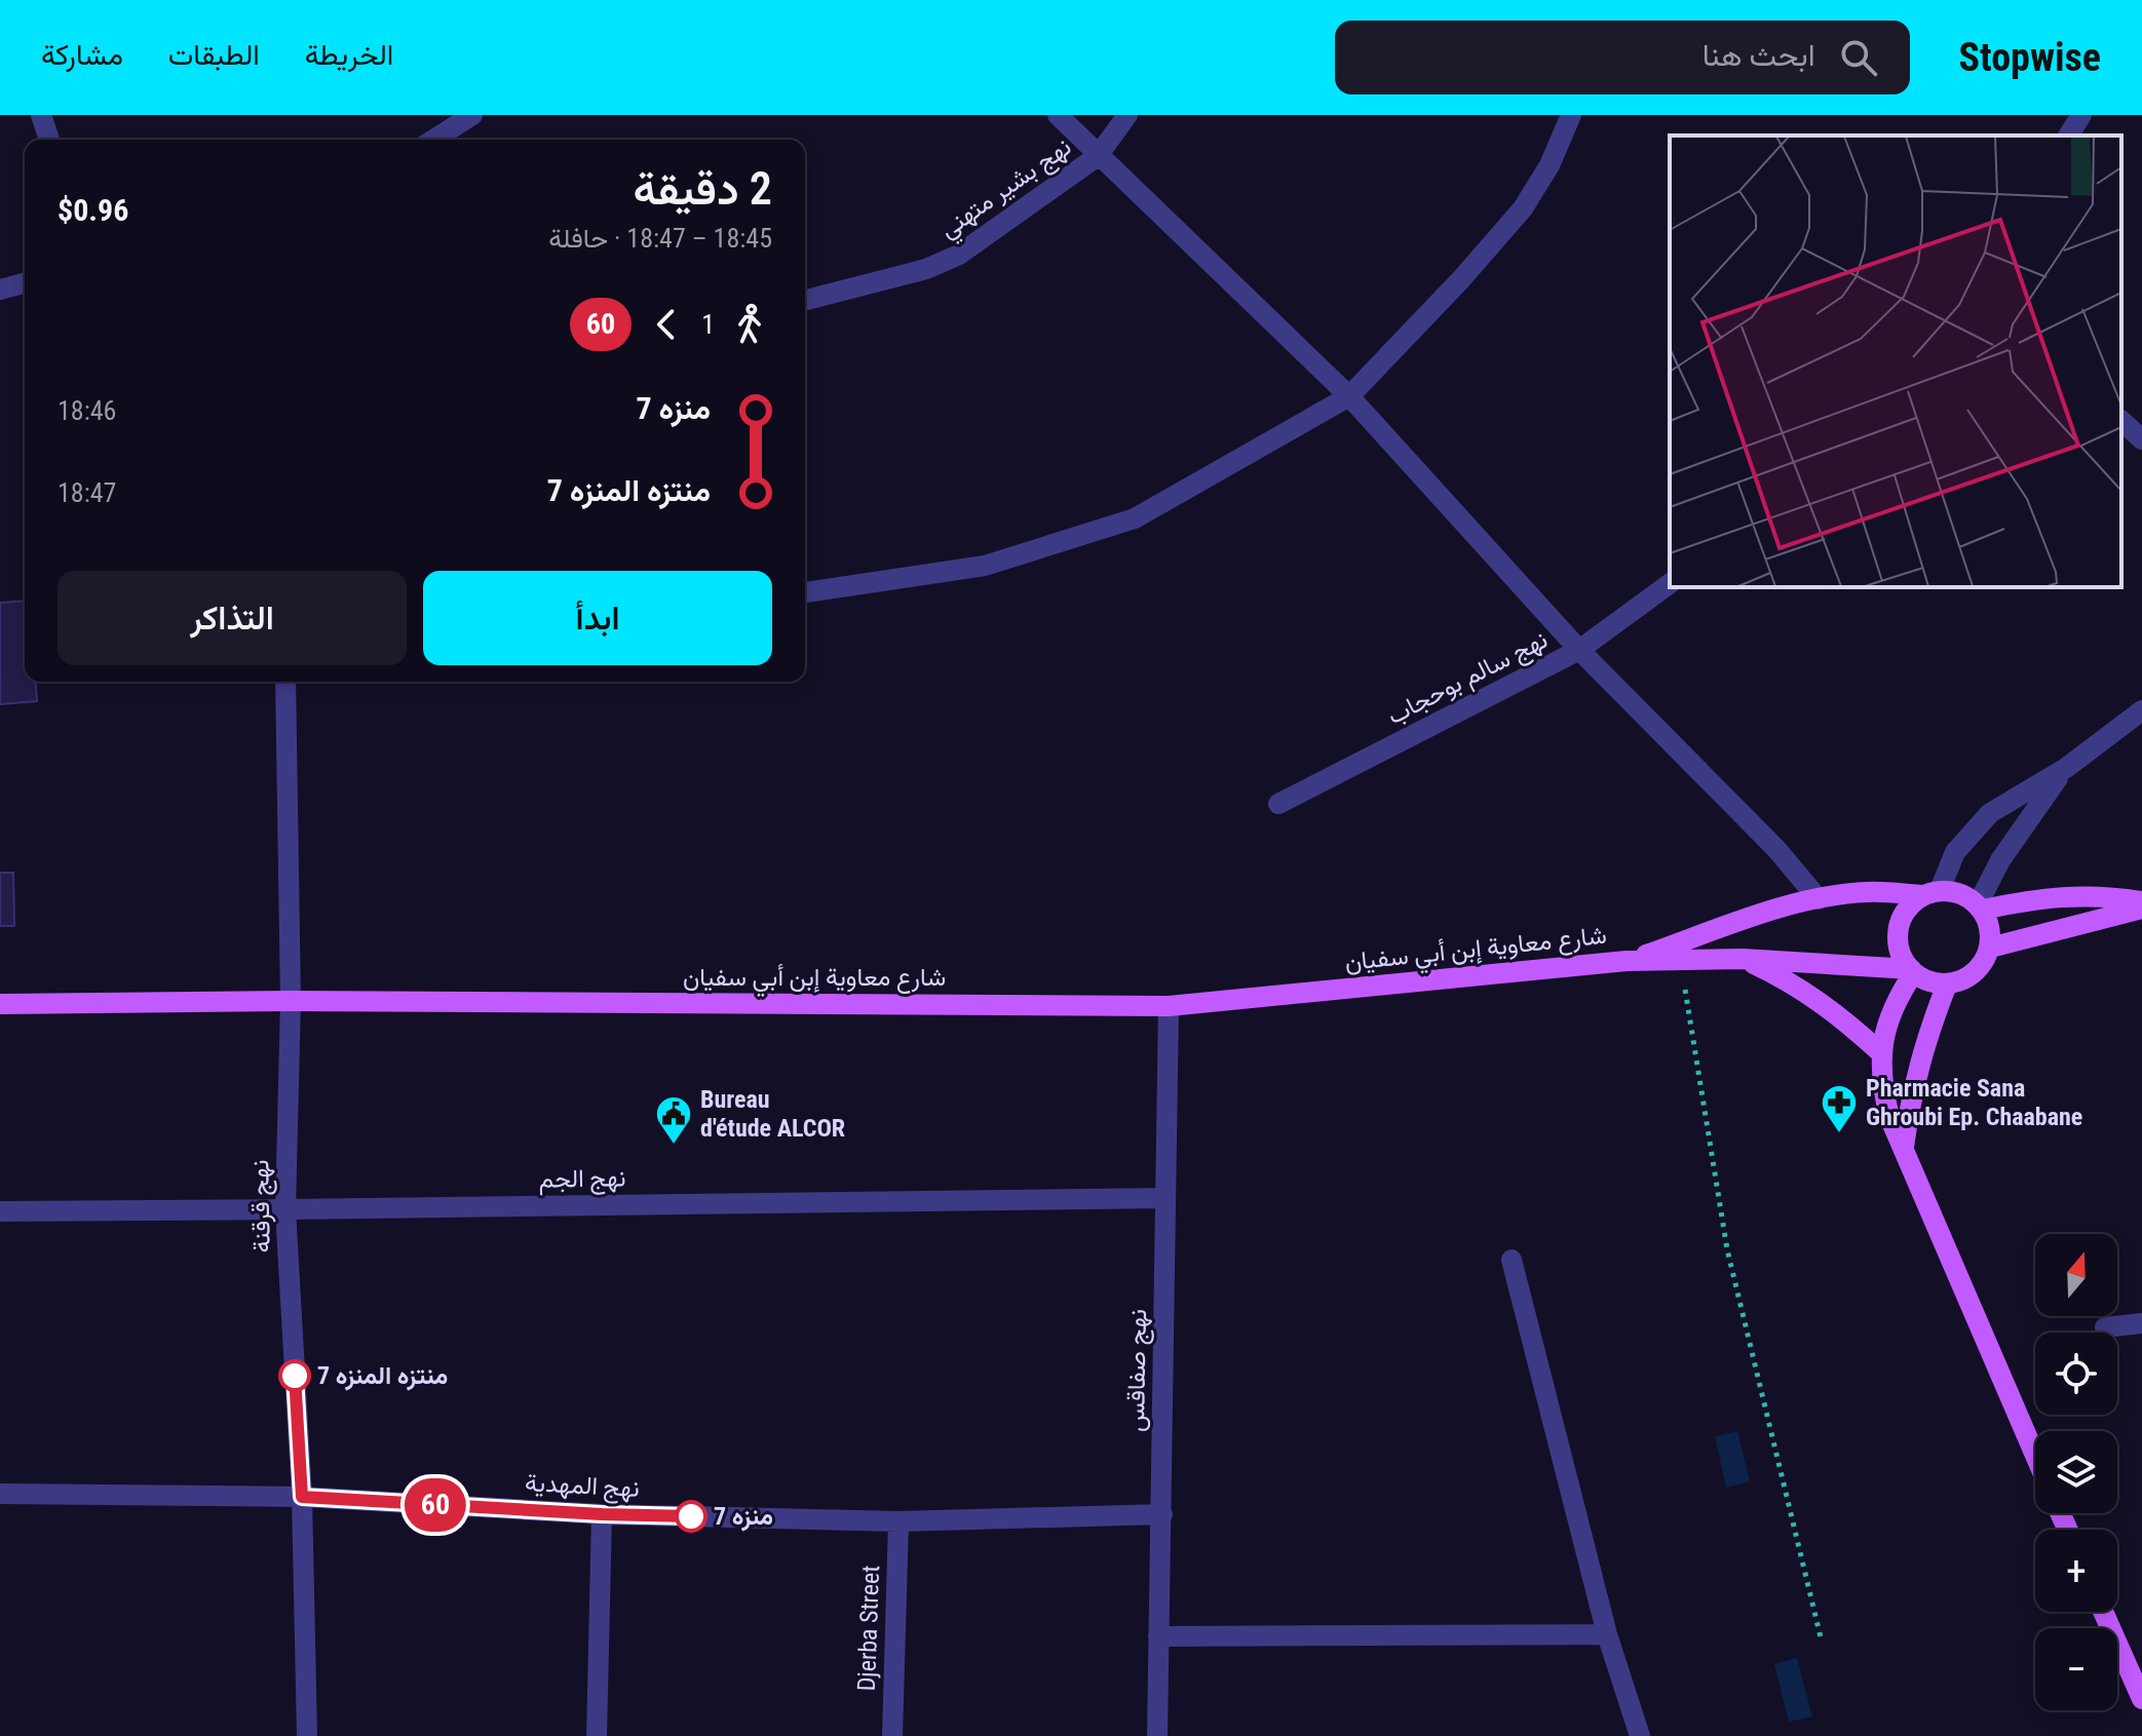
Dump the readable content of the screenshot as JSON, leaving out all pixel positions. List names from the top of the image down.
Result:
{
  "streets": {
    "main road": ["شارع معاوية إبن أبي سفيان"],
    "street": [
      "نهج بشير متهني",
      "نهج سالم بوحجاب",
      "نهج الجم",
      "نهج قرقنة",
      "نهج صفاقس",
      "نهج المهدية",
      "Djerba Street"
    ]
  },
  "crossings": [
    ["شارع معاوية إبن أبي سفيان", "نهج قرقنة"],
    ["شارع معاوية إبن أبي سفيان", "نهج صفاقس"],
    ["نهج الجم", "نهج قرقنة"],
    ["نهج الجم", "نهج صفاقس"],
    ["نهج قرقنة", "نهج المهدية"],
    ["نهج صفاقس", "نهج المهدية"],
    ["نهج المهدية", "Djerba Street"]
  ],
  "places": {
    "pharmacy": ["Pharmacie Sana Ghroubi Ep. Chaabane"],
    "public building": ["Bureau d'étude ALCOR"],
    "other": ["منتزه المنزه 7", "منزه 7"]
  },
  "lines": ["bus line 60"],
  "north": "top",
  "page": {
    "header": "Stopwise",
    "search": "ابحث هنا",
    "nav": ["الخريطة", "الطبقات", "مشاركة"],
    "on_map": "60",
    "heading": ["2 دقيقة", "18:45 – 18:47 · حافلة", "$0.96"],
    "legs": ["1", "60"],
    "list": [
      {
        "name": "منزه 7",
        "value": "18:46"
      },
      {
        "name": "منتزه المنزه 7",
        "value": "18:47"
      }
    ],
    "buttons": ["ابدأ", "التذاكر"],
    "map_buttons": ["+", "−"]
  }
}
